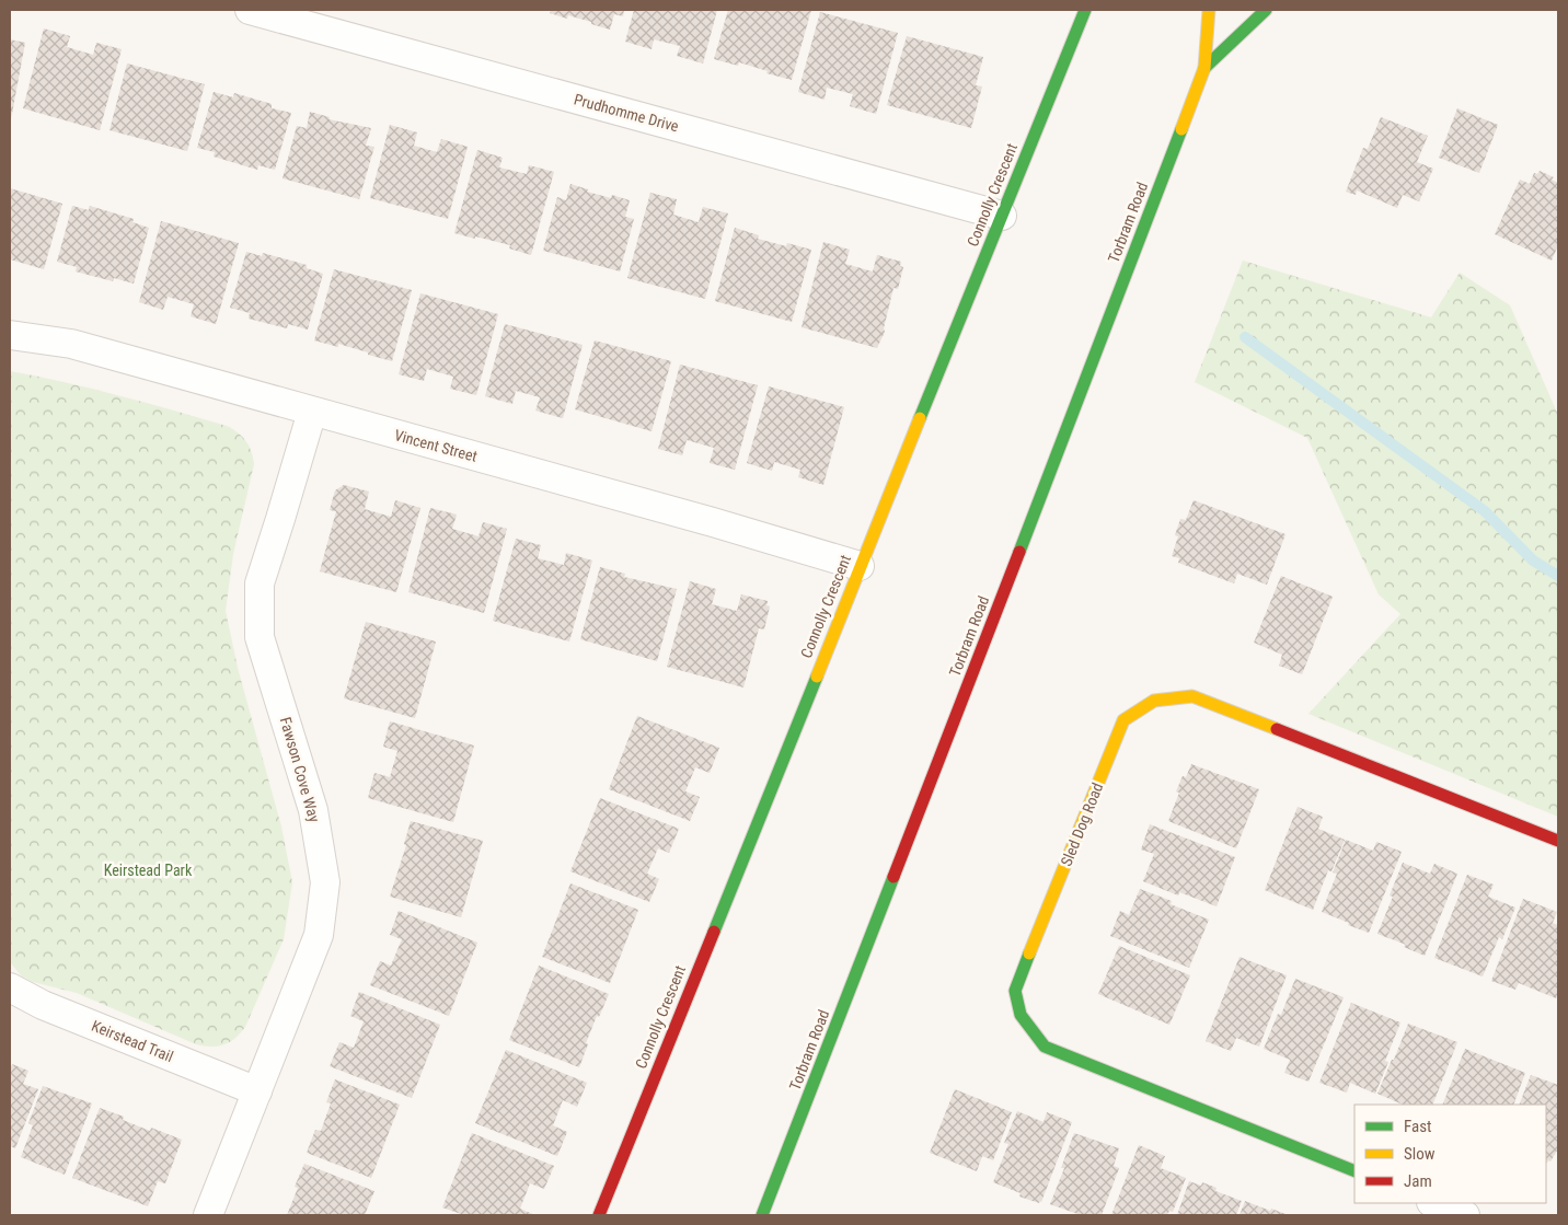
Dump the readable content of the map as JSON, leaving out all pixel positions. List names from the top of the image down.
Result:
{
  "streets": {
    "street": [
      "Prudhomme Drive",
      "Connolly Crescent",
      "Torbram Road",
      "Vincent Street",
      "Fawson Cove Way",
      "Sled Dog Road",
      "Keirstead Trail"
    ]
  },
  "crossings": [
    ["Prudhomme Drive", "Connolly Crescent"],
    ["Connolly Crescent", "Vincent Street"],
    ["Vincent Street", "Fawson Cove Way"],
    ["Fawson Cove Way", "Keirstead Trail"]
  ],
  "parks": ["Keirstead Park"],
  "legend": ["Fast", "Slow", "Jam"]
}
